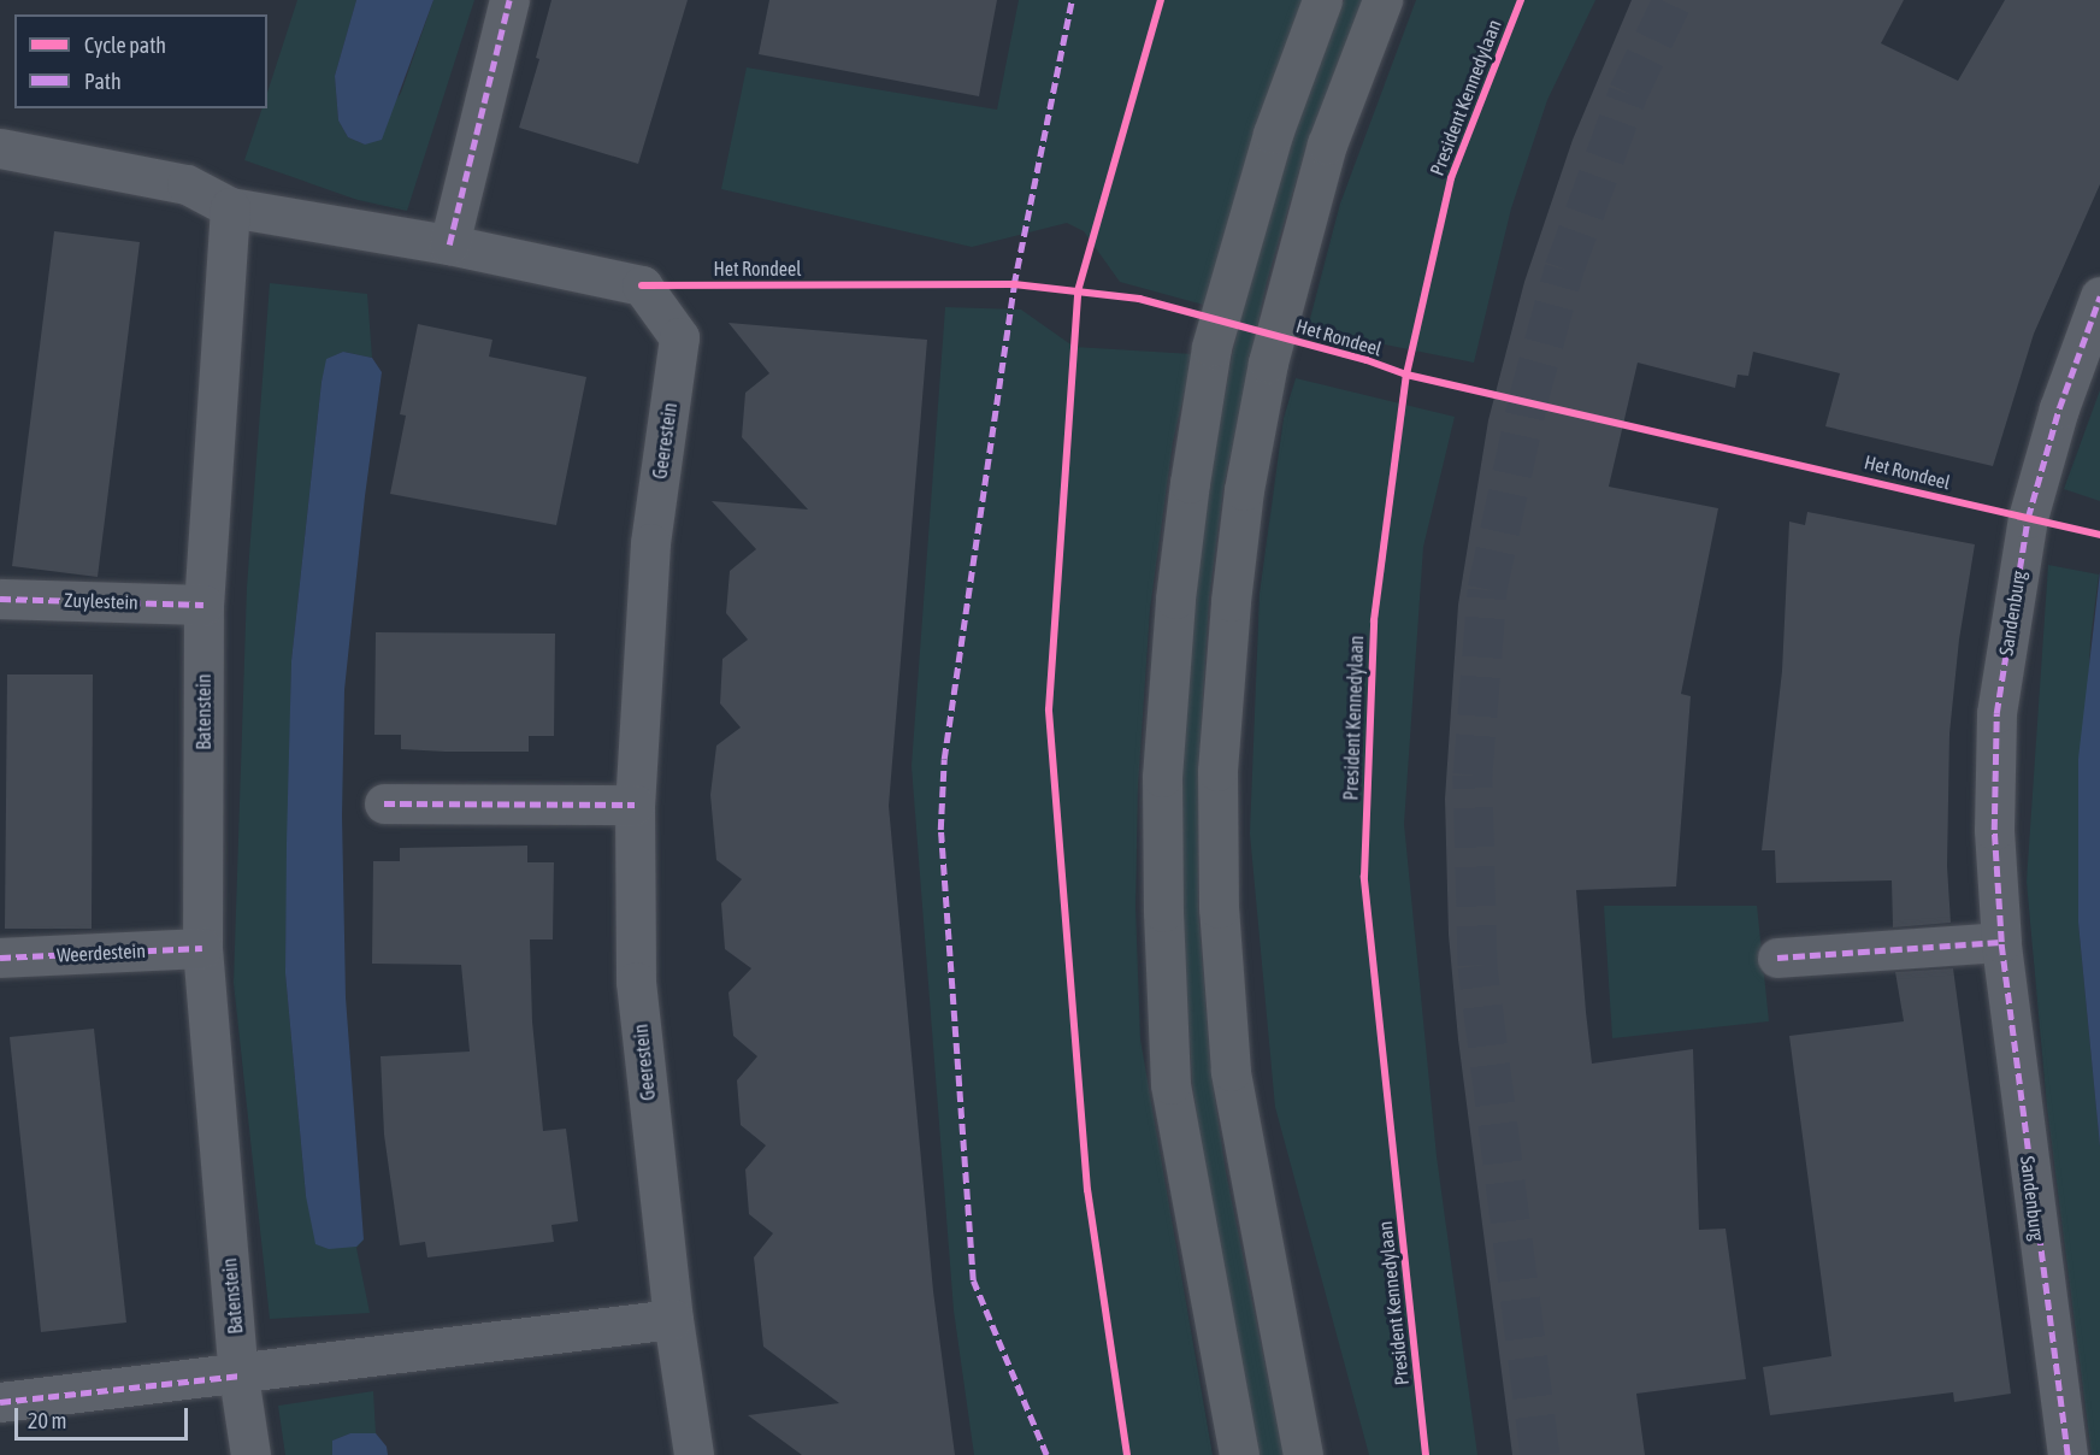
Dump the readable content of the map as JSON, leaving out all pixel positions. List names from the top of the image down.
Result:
{
  "streets": {
    "street": [
      "Geerestein",
      "Zuylestein",
      "Sandenburg",
      "Batenstein",
      "Weerdestein"
    ],
    "cycle path": ["President Kennedylaan", "Het Rondeel"]
  },
  "crossings": [
    ["Geerestein", "Batenstein"],
    ["Zuylestein", "Batenstein"],
    ["Batenstein", "Weerdestein"]
  ],
  "legend": ["Cycle path", "Path"],
  "scale_bar": "20 m"
}
